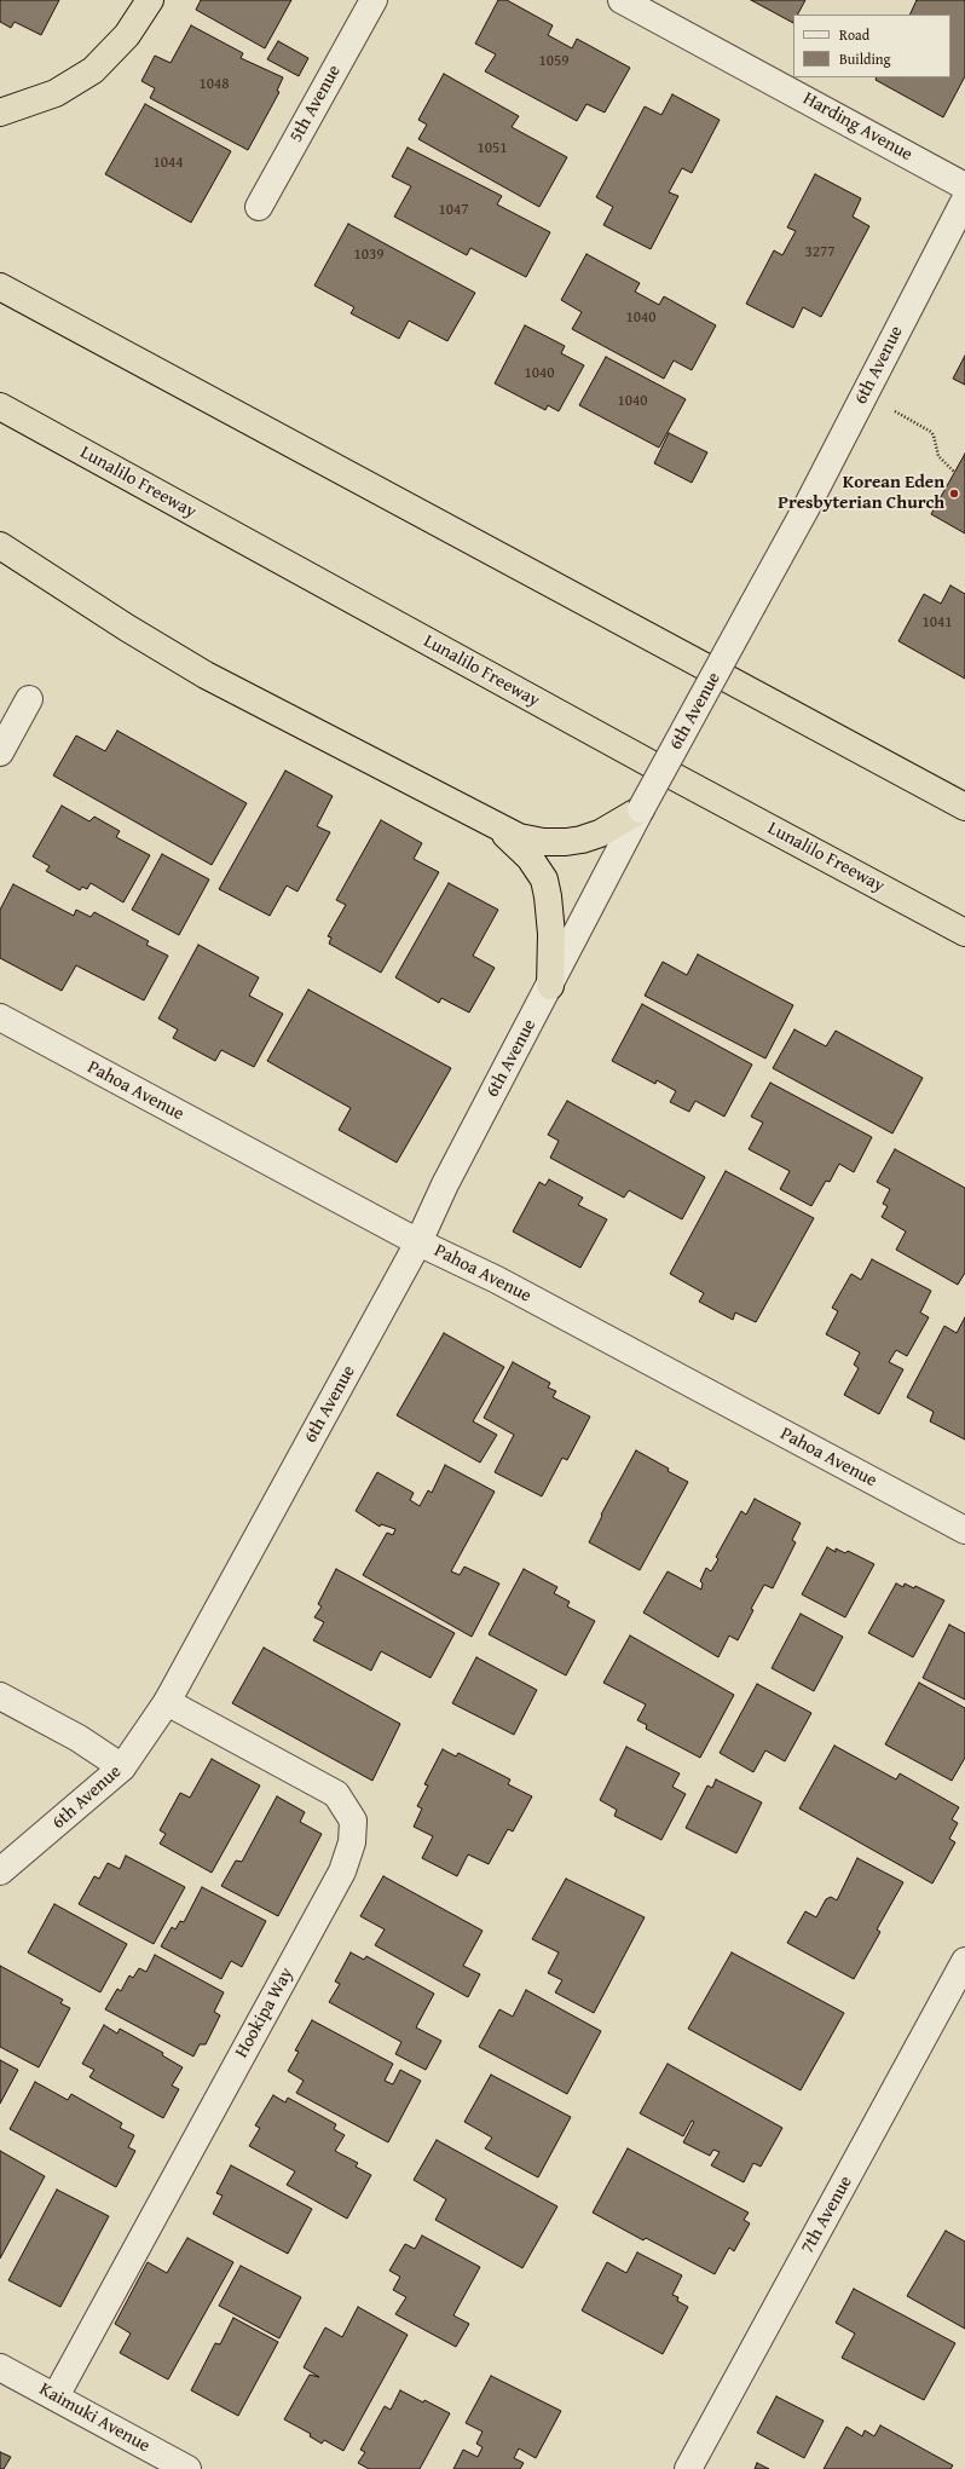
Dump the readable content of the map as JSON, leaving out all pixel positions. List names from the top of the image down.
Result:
{
  "streets": {
    "highway": ["Lunalilo Freeway"],
    "street": [
      "5th Avenue",
      "Harding Avenue",
      "6th Avenue",
      "Pahoa Avenue",
      "Hookipa Way",
      "7th Avenue",
      "Kaimuki Avenue"
    ]
  },
  "crossings": [
    ["6th Avenue", "Pahoa Avenue"],
    ["6th Avenue", "Hookipa Way"],
    ["Hookipa Way", "Kaimuki Avenue"]
  ],
  "places": ["Korean Eden Presbyterian Church"],
  "house_numbers": [
    "1059",
    "1048",
    "1051",
    "1044",
    "1047",
    "3277",
    "1039",
    "1040",
    "1040",
    "1040",
    "1041"
  ],
  "legend": ["Road", "Building"]
}
